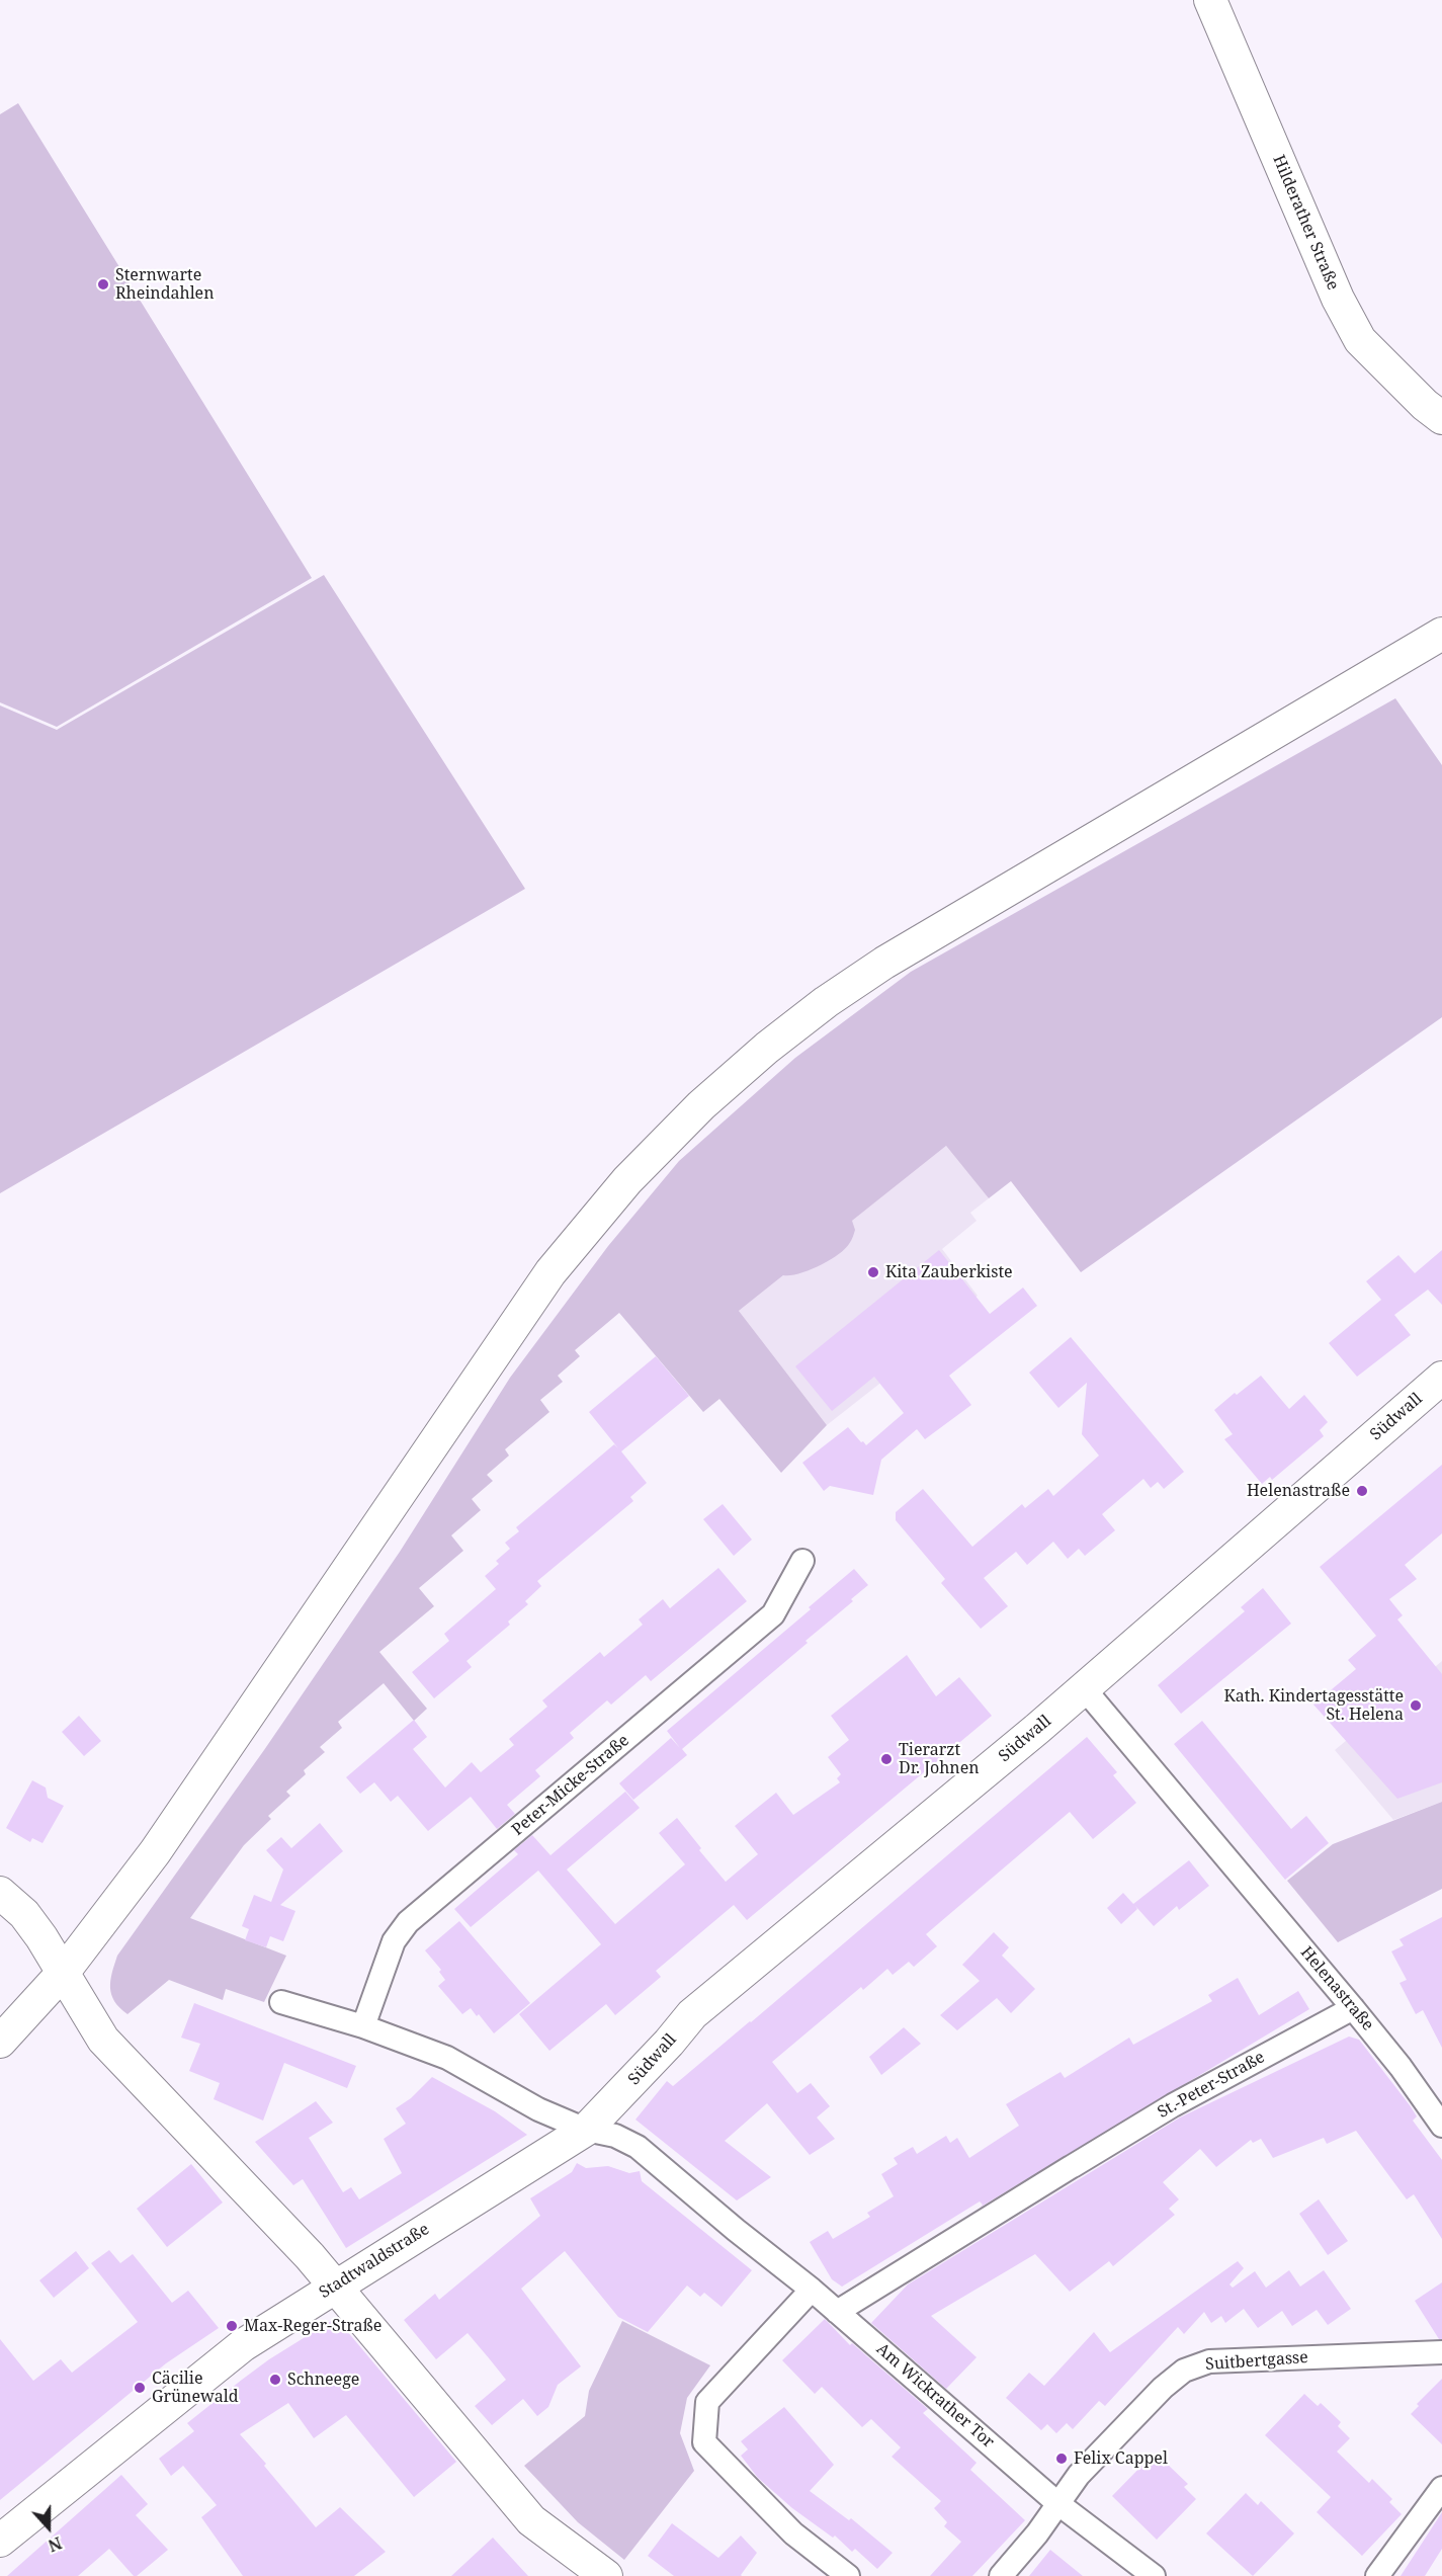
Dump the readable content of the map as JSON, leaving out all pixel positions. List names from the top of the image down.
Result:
{
  "streets": {
    "street": [
      "Hilderather Straße",
      "Südwall",
      "Peter-Micke-Straße",
      "Helenastraße",
      "St.-Peter-Straße",
      "Stadtwaldstraße",
      "Suitbertgasse",
      "Am Wickrather Tor"
    ]
  },
  "crossings": [
    ["Südwall", "Helenastraße"],
    ["Südwall", "Stadtwaldstraße"],
    ["Südwall", "Am Wickrather Tor"],
    ["Helenastraße", "St.-Peter-Straße"],
    ["St.-Peter-Straße", "Am Wickrather Tor"],
    ["Stadtwaldstraße", "Am Wickrather Tor"],
    ["Suitbertgasse", "Am Wickrather Tor"]
  ],
  "places": [
    "Sternwarte Rheindahlen",
    "Kita Zauberkiste",
    "Helenastraße",
    "Kath. Kindertagesstätte St. Helena",
    "Tierarzt Dr. Johnen",
    "Max-Reger-Straße",
    "Schneege",
    "Cäcilie Grünewald",
    "Felix Cappel"
  ],
  "north": "bottom"
}
